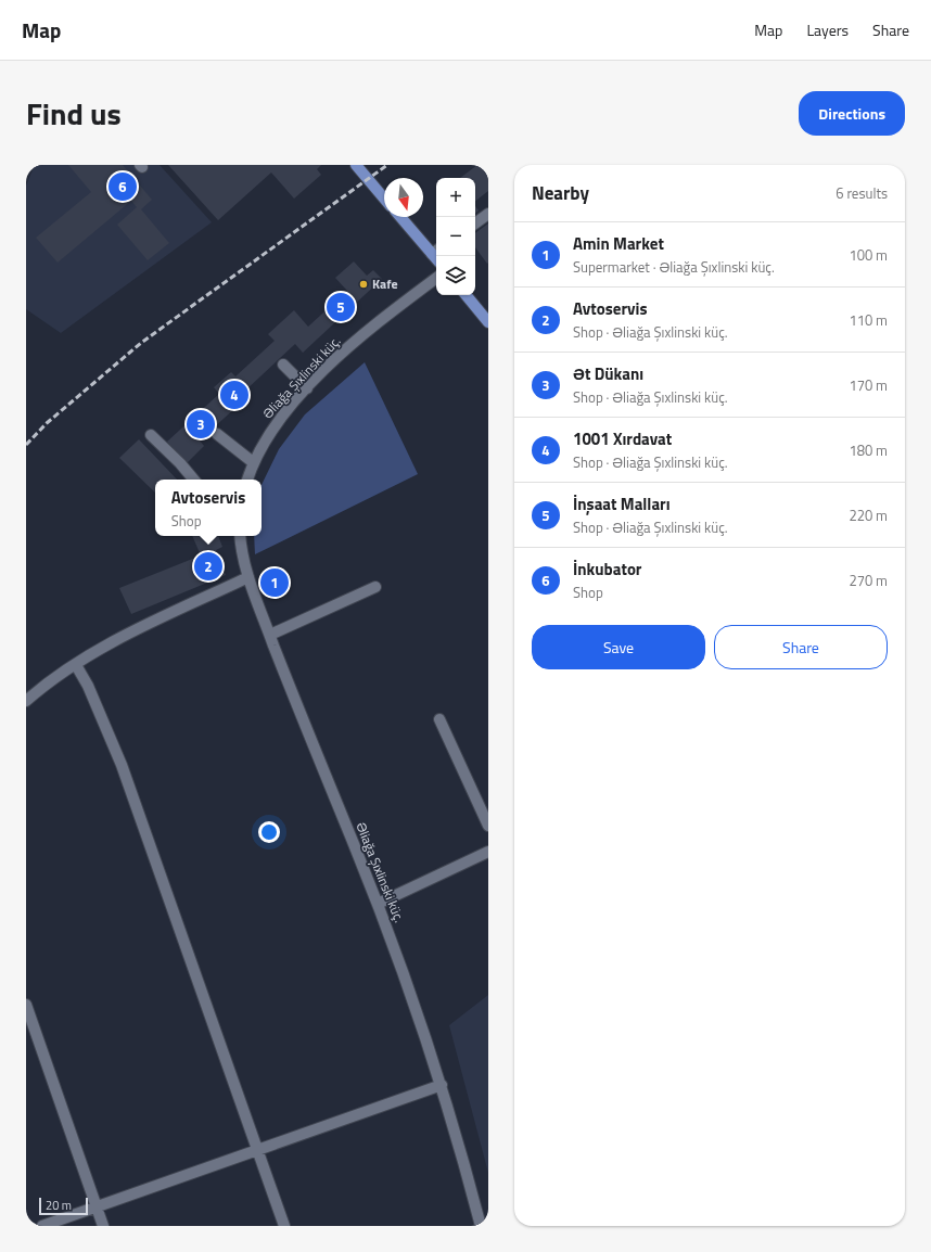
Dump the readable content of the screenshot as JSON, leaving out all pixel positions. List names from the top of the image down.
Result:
{
  "streets": {
    "street": ["Əliağa Şıxlinski küç."]
  },
  "places": ["Kafe"],
  "scale_bar": "20 m",
  "north": "bottom",
  "page": {
    "header": "Map",
    "nav": ["Map", "Layers", "Share"],
    "title": "Find us",
    "buttons": [
      "Directions",
      ["Save", "Share"]
    ],
    "heading": ["Nearby", "6 results"],
    "pins": [
      "6",
      "5",
      "4",
      "3",
      "2",
      "1"
    ],
    "map_buttons": ["+", "−"],
    "list": [
      {
        "mark": "1",
        "name": "Amin Market",
        "note": "Supermarket · Əliağa Şıxlinski küç.",
        "value": "100 m"
      },
      {
        "mark": "2",
        "name": "Avtoservis",
        "note": "Shop · Əliağa Şıxlinski küç.",
        "value": "110 m"
      },
      {
        "mark": "3",
        "name": "Ət Dükanı",
        "note": "Shop · Əliağa Şıxlinski küç.",
        "value": "170 m"
      },
      {
        "mark": "4",
        "name": "1001 Xırdavat",
        "note": "Shop · Əliağa Şıxlinski küç.",
        "value": "180 m"
      },
      {
        "mark": "5",
        "name": "İnşaat Malları",
        "note": "Shop · Əliağa Şıxlinski küç.",
        "value": "220 m"
      },
      {
        "mark": "6",
        "name": "İnkubator",
        "note": "Shop",
        "value": "270 m"
      }
    ],
    "popup": ["Avtoservis", "Shop"],
    "scale": "20 m"
  }
}
